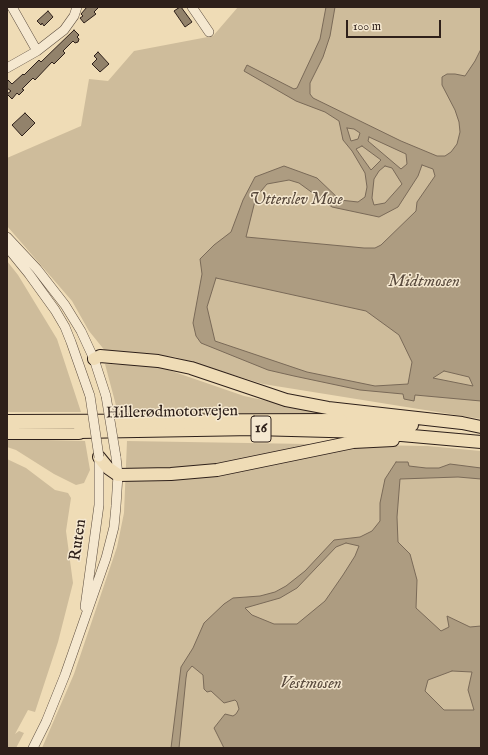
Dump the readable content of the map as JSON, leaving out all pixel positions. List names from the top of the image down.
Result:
{
  "streets": {
    "highway": ["Hillerødmotorvejen", "16"],
    "street": ["Ruten"]
  },
  "water": ["Midtmosen", "Vestmosen"],
  "parks": ["Utterslev Mose"],
  "scale_bar": "100 m"
}
